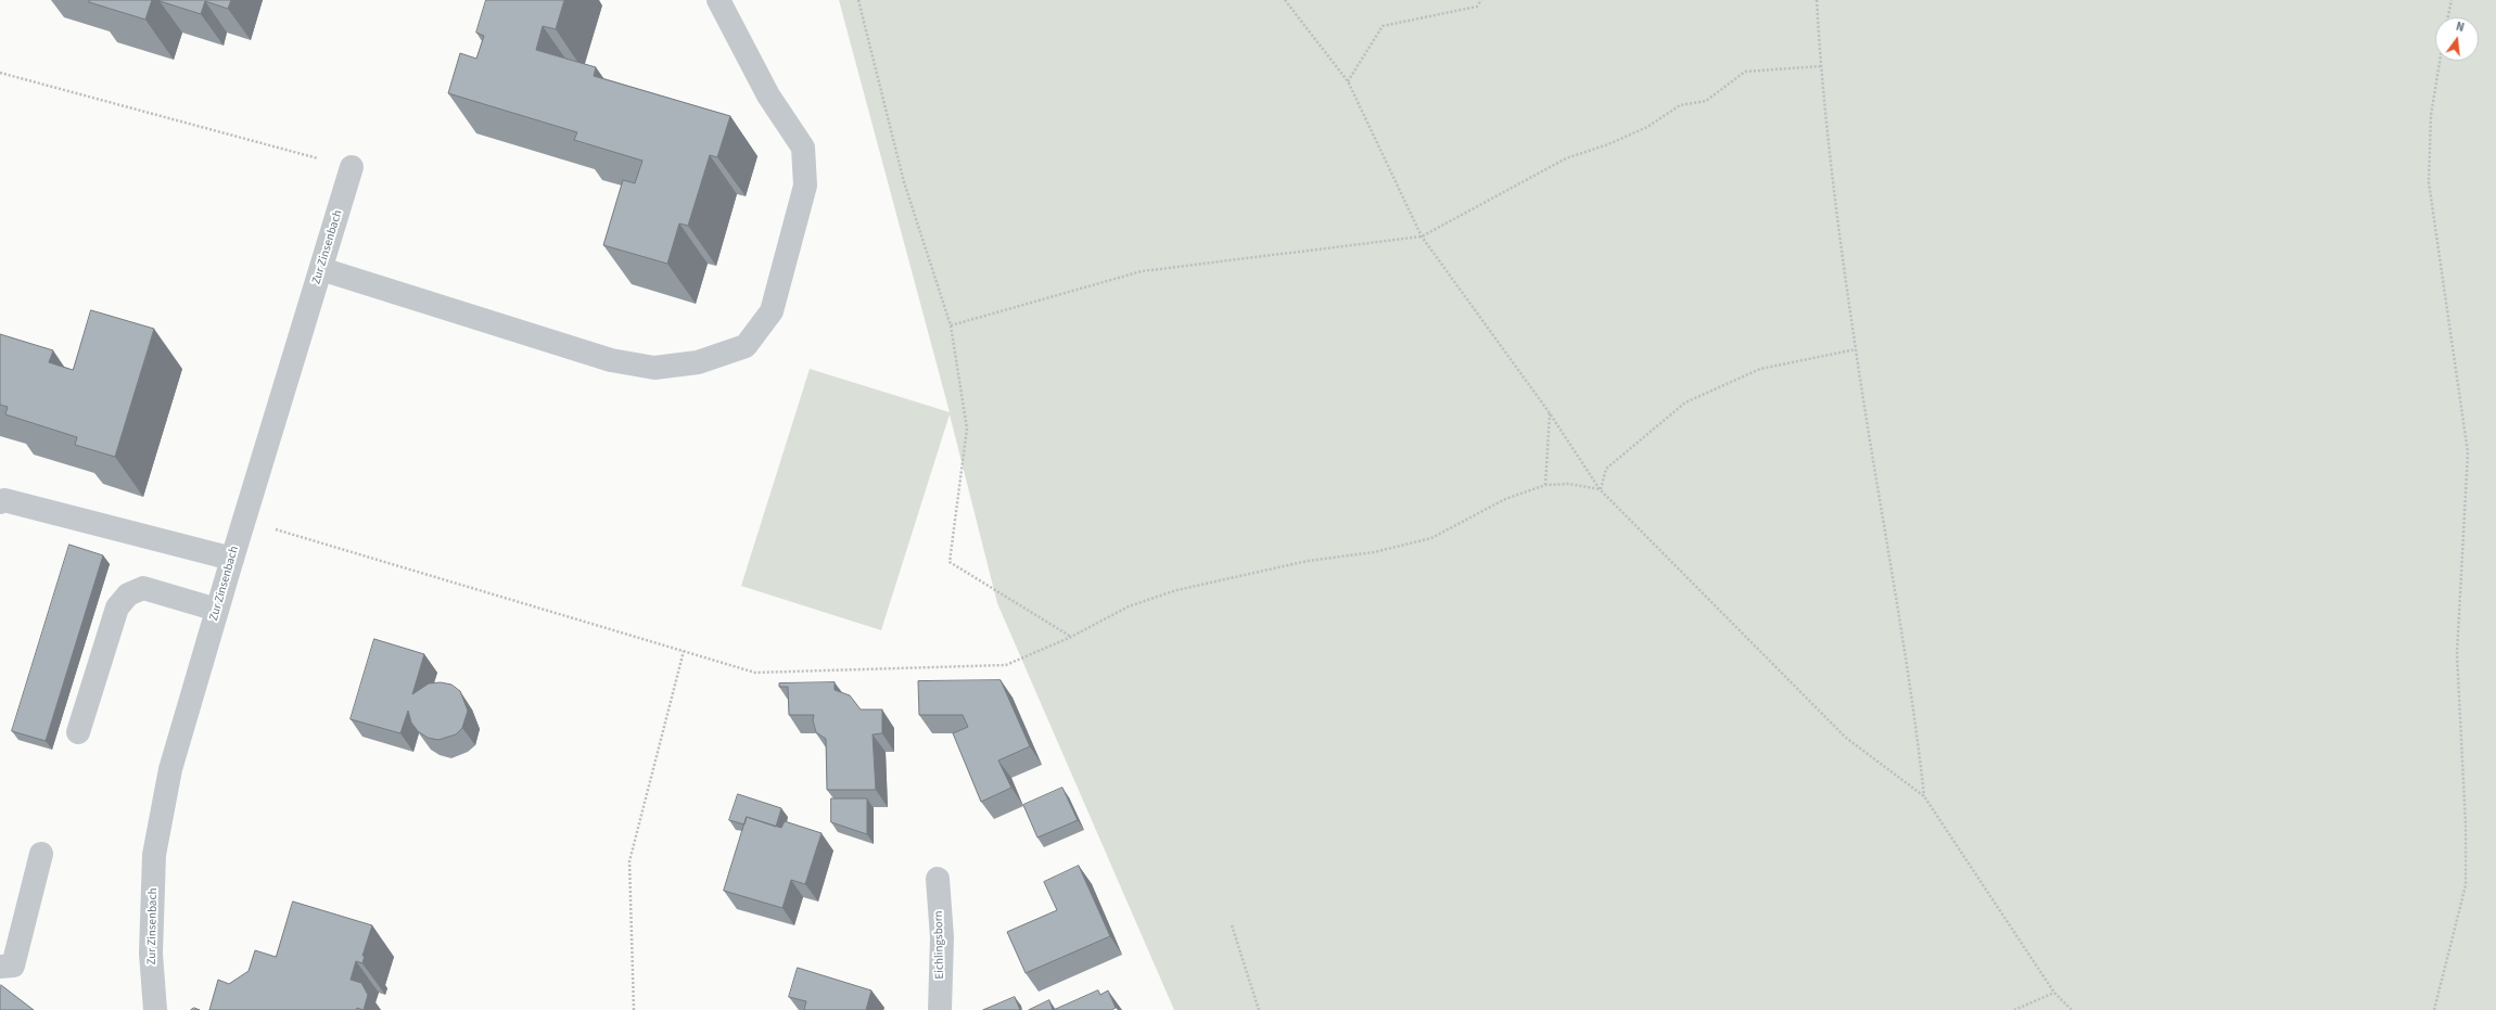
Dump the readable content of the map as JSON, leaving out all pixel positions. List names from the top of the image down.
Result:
{
  "streets": {
    "street": ["Zur Zinsenbach", "Eichlingsborn"]
  },
  "north": "top"
}
